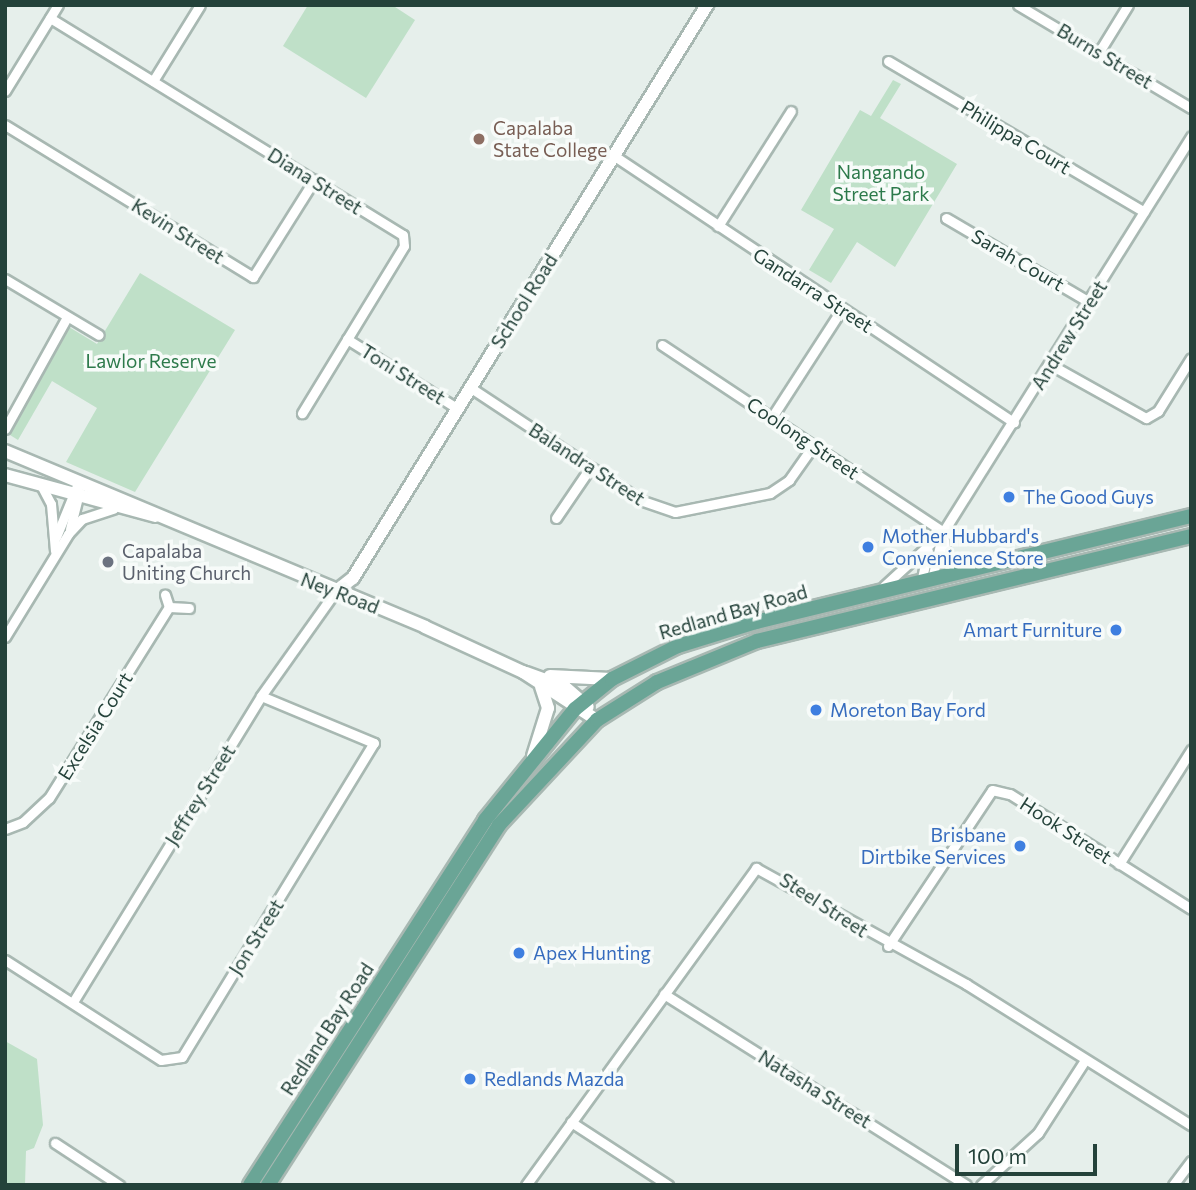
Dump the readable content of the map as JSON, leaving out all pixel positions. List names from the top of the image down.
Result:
{
  "streets": {
    "main road": ["School Road", "Ney Road", "Redland Bay Road"],
    "street": [
      "Burns Street",
      "Philippa Court",
      "Diana Street",
      "Kevin Street",
      "Sarah Court",
      "Gandarra Street",
      "Andrew Street",
      "Toni Street",
      "Coolong Street",
      "Balandra Street",
      "Excelsia Court",
      "Jeffrey Street",
      "Hook Street",
      "Steel Street",
      "Jon Street",
      "Natasha Street"
    ]
  },
  "crossings": [
    ["Philippa Court", "Andrew Street"],
    ["Diana Street", "Kevin Street"],
    ["Diana Street", "Toni Street"],
    ["Sarah Court", "Andrew Street"],
    ["Gandarra Street", "School Road"],
    ["Gandarra Street", "Andrew Street"],
    ["School Road", "Toni Street"],
    ["School Road", "Balandra Street"],
    ["School Road", "Ney Road"],
    ["School Road", "Jeffrey Street"],
    ["Andrew Street", "Coolong Street"],
    ["Andrew Street", "Redland Bay Road"],
    ["Coolong Street", "Balandra Street"],
    ["Ney Road", "Redland Bay Road"],
    ["Ney Road", "Jeffrey Street"],
    ["Jeffrey Street", "Jon Street"],
    ["Hook Street", "Steel Street"],
    ["Steel Street", "Natasha Street"]
  ],
  "parks": ["Nangando Street Park", "Lawlor Reserve"],
  "places": [
    "Capalaba State College",
    "The Good Guys",
    "Mother Hubbard's Convenience Store",
    "Capalaba Uniting Church",
    "Amart Furniture",
    "Moreton Bay Ford",
    "Brisbane Dirtbike Services",
    "Apex Hunting",
    "Redlands Mazda"
  ],
  "scale_bar": "100 m"
}
